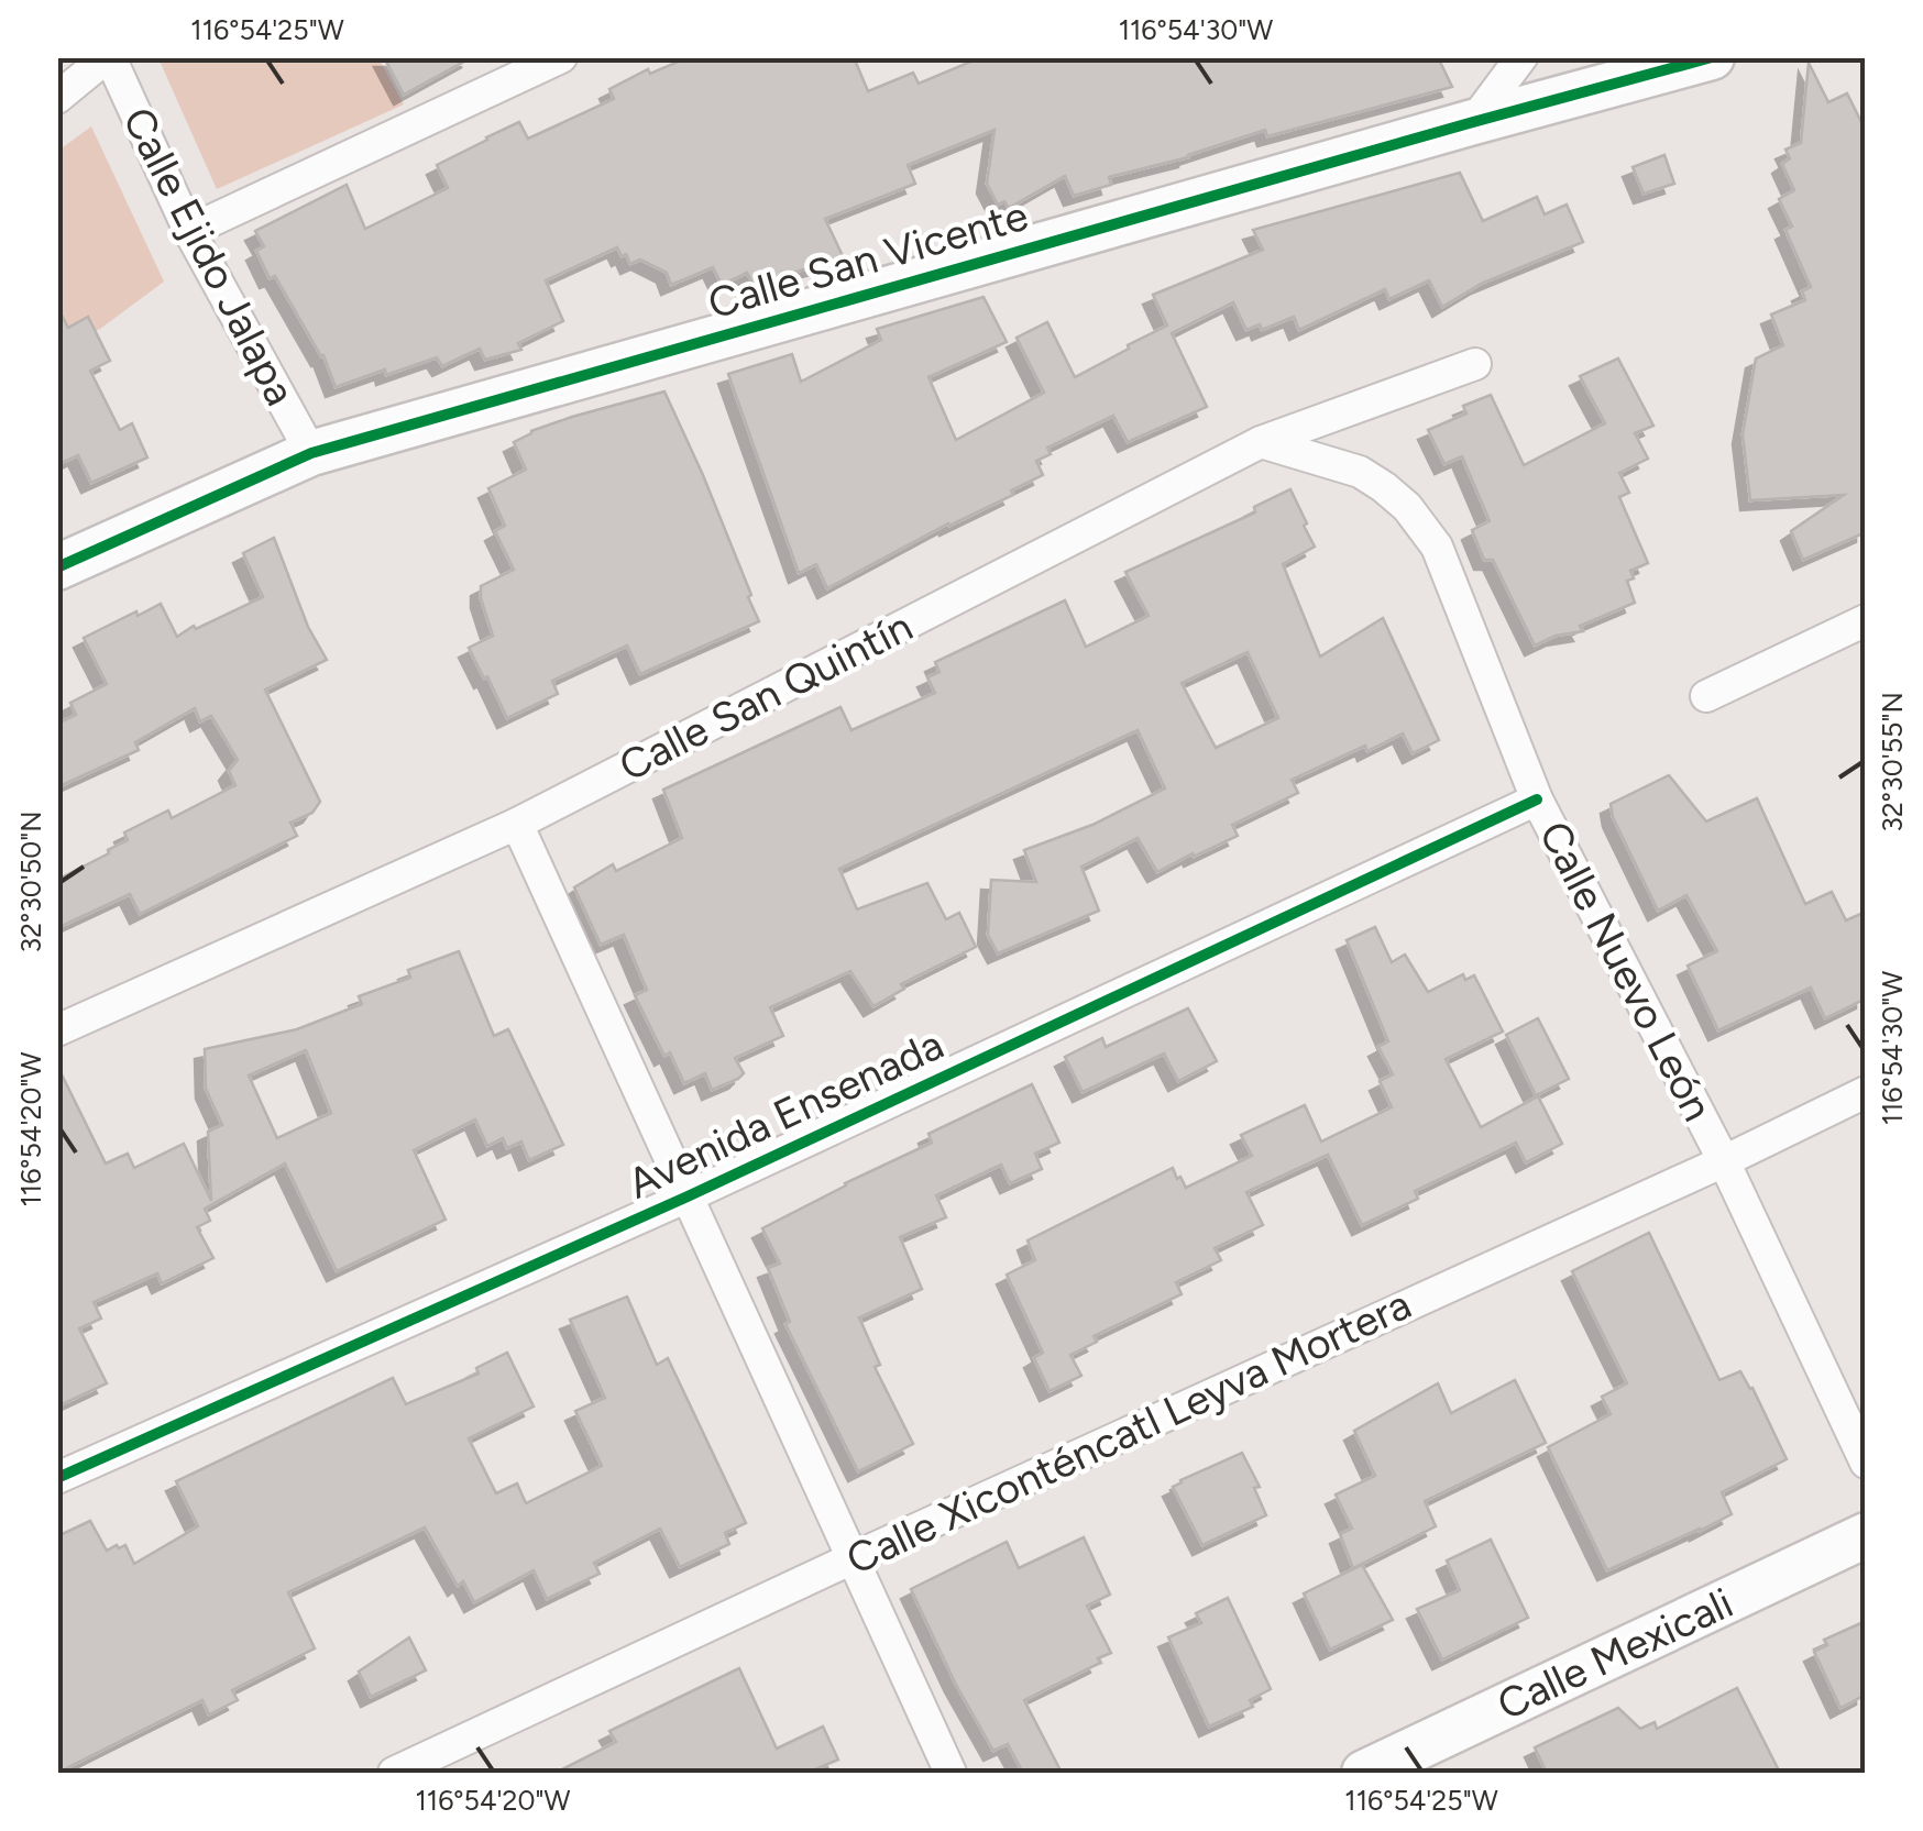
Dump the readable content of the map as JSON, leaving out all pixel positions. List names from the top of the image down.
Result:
{
  "streets": {
    "street": [
      "Calle Ejido Jalapa",
      "Calle San Vicente",
      "Calle San Quintín",
      "Calle Nuevo León",
      "Avenida Ensenada",
      "Calle Xiconténcatl Leyva Mortera",
      "Calle Mexicali"
    ]
  },
  "crossings": [
    ["Calle Ejido Jalapa", "Calle San Vicente"],
    ["Calle San Quintín", "Calle Nuevo León"],
    ["Calle Nuevo León", "Avenida Ensenada"],
    ["Calle Nuevo León", "Calle Xiconténcatl Leyva Mortera"]
  ],
  "coordinates": [
    "116°54'25\"W",
    "116°54'30\"W",
    "32°30'55\"N",
    "32°30'50\"N",
    "116°54'20\"W"
  ]
}
